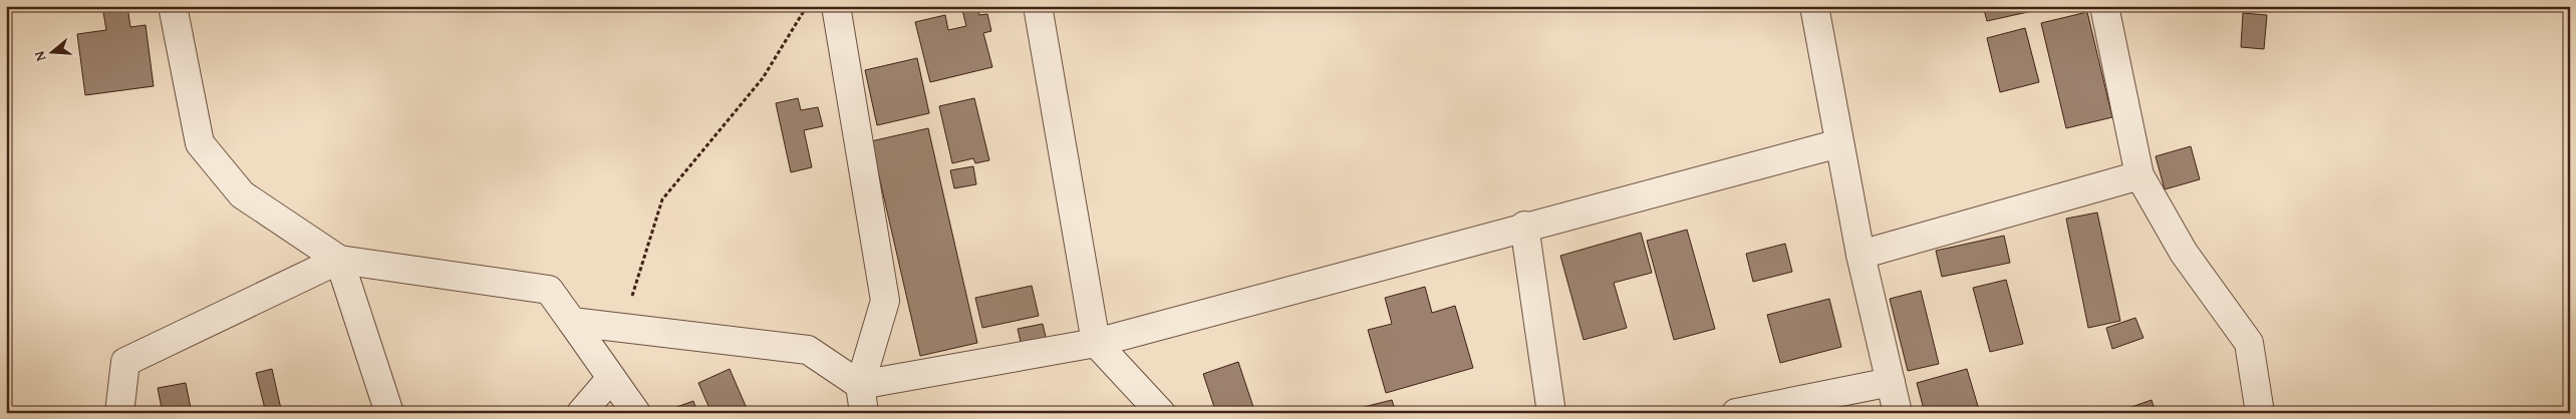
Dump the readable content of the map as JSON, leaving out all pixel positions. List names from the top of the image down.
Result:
{
  "north": "left"
}
